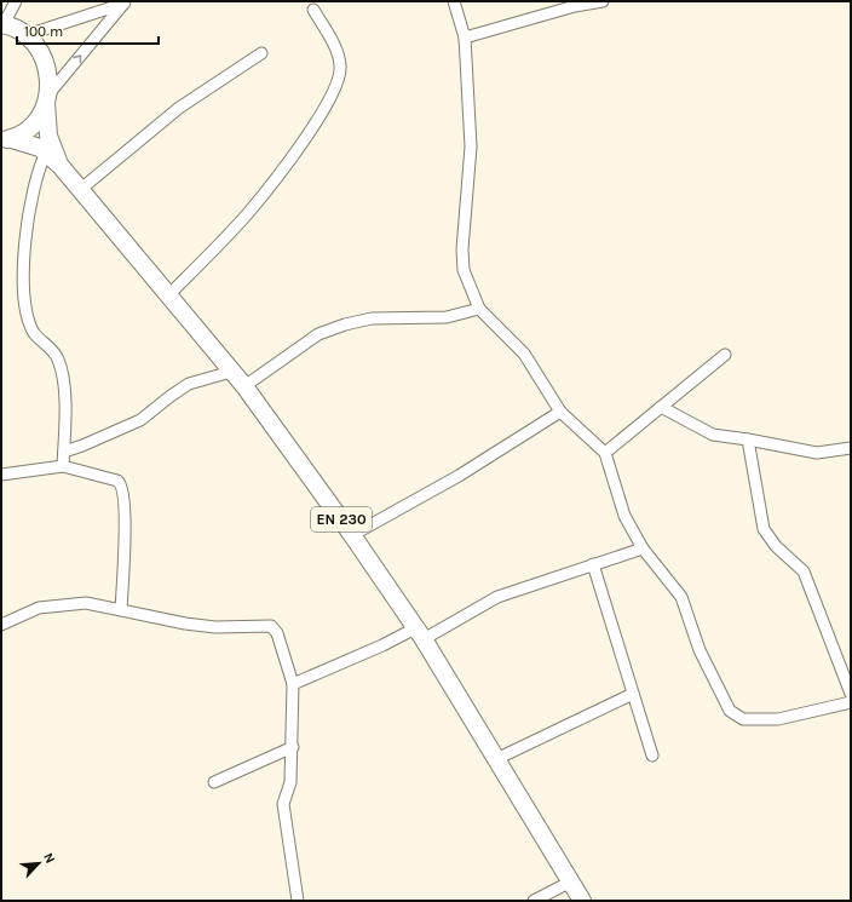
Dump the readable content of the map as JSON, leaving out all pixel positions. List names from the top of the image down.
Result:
{
  "streets": {
    "main road": ["EN 230"]
  },
  "scale_bar": "100 m",
  "north": "top right"
}
